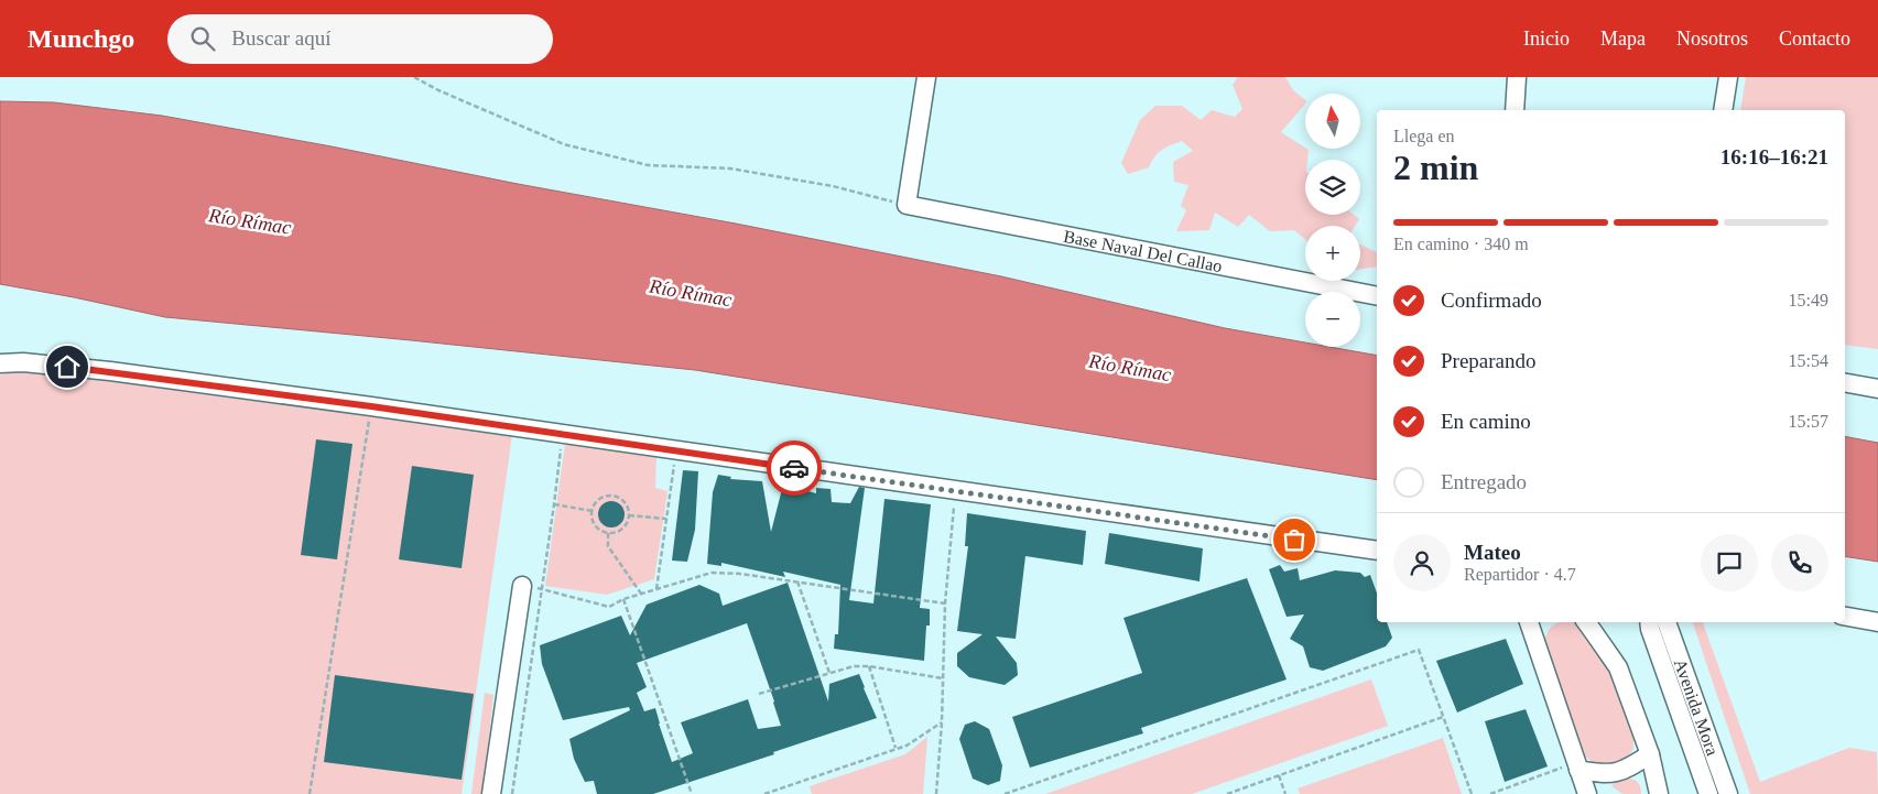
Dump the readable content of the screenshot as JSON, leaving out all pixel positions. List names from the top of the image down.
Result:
{
  "streets": {
    "street": ["Base Naval Del Callao", "Avenida Mora"]
  },
  "water": ["Río Rímac"],
  "north": "top",
  "page": {
    "header": "Munchgo",
    "search": "Buscar aquí",
    "nav": [
      "Inicio",
      "Mapa",
      "Nosotros",
      "Contacto"
    ],
    "map_buttons": ["+", "−"],
    "heading": ["2 min", "Llega en", "16:16–16:21"],
    "panel": ["Mateo", "Repartidor · 4.7"],
    "bar": "En camino · 340 m",
    "list": [
      ["Confirmado", "15:49"],
      ["Preparando", "15:54"],
      ["En camino", "15:57"],
      "Entregado"
    ]
  }
}
